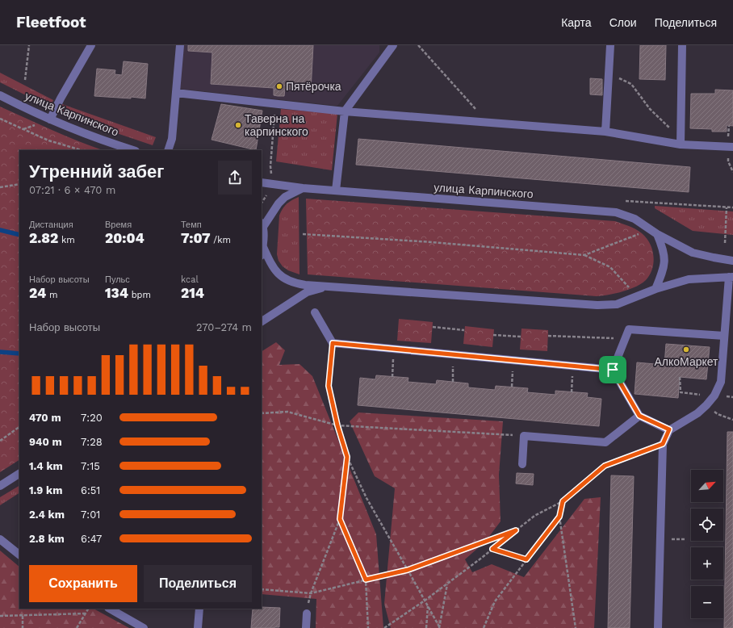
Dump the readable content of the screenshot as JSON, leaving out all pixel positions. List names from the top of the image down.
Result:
{
  "streets": {
    "street": ["улица Карпинского"]
  },
  "places": ["Пятёрочка", "Таверна на карпинского", "АлкоМаркет"],
  "north": "top right",
  "page": {
    "header": "Fleetfoot",
    "nav": ["Карта", "Слои", "Поделиться"],
    "heading": ["Утренний забег", "07:21 · 6 × 470 m"],
    "stats": [
      ["Дистанция", "2.82 km"],
      ["Время", "20:04"],
      ["Темп", "7:07 /km"],
      ["Набор высоты", "24 m"],
      ["Пульс", "134 bpm"],
      ["kcal", "214"]
    ],
    "chart": ["Набор высоты", "270–274 m"],
    "list": [
      {
        "name": "470 m",
        "note": "7:20"
      },
      {
        "name": "940 m",
        "note": "7:28"
      },
      {
        "name": "1.4 km",
        "note": "7:15"
      },
      {
        "name": "1.9 km",
        "note": "6:51"
      },
      {
        "name": "2.4 km",
        "note": "7:01"
      },
      {
        "name": "2.8 km",
        "note": "6:47"
      }
    ],
    "map_buttons": ["+", "−"],
    "buttons": ["Сохранить", "Поделиться"]
  }
}
